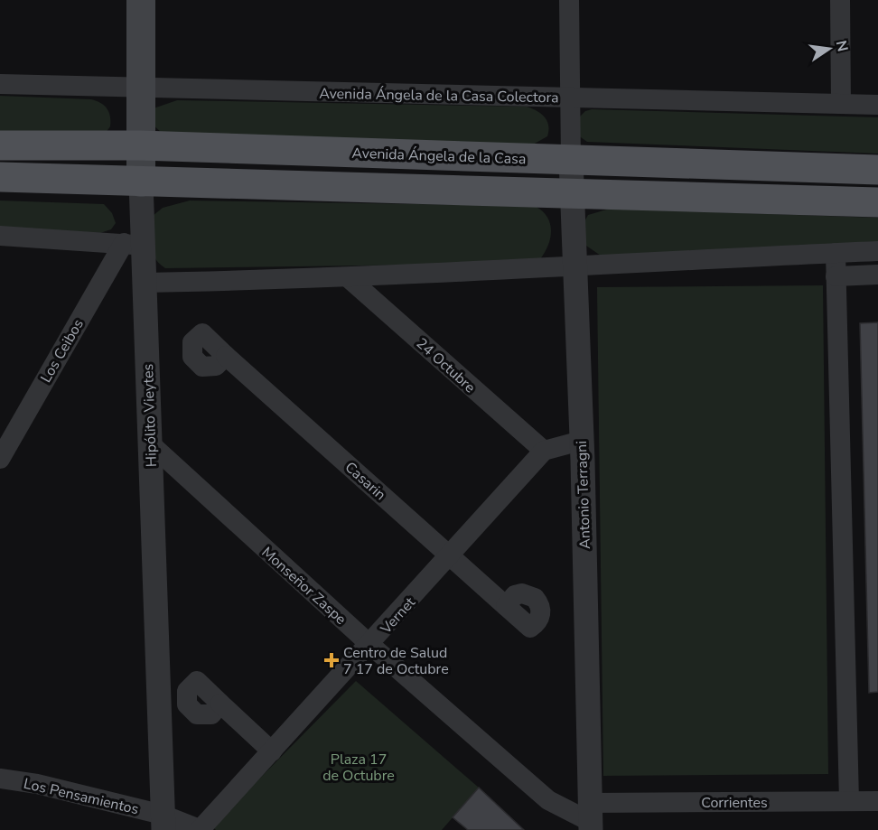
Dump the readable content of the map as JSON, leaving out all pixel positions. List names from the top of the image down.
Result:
{
  "streets": {
    "main road": ["Avenida Ángela de la Casa", "Hipólito Vieytes"],
    "street": [
      "Avenida Ángela de la Casa Colectora",
      "Los Ceibos",
      "24 Octubre",
      "Casarin",
      "Antonio Terragni",
      "Monseñor Zaspe",
      "Vernet",
      "Los Pensamientos",
      "Corrientes"
    ]
  },
  "crossings": [
    ["Avenida Ángela de la Casa Colectora", "Hipólito Vieytes"],
    ["Avenida Ángela de la Casa", "Hipólito Vieytes"],
    ["Avenida Ángela de la Casa", "Antonio Terragni"],
    ["Los Ceibos", "Hipólito Vieytes"],
    ["24 Octubre", "Vernet"],
    ["Hipólito Vieytes", "Monseñor Zaspe"],
    ["Hipólito Vieytes", "Los Pensamientos"],
    ["Casarin", "Vernet"],
    ["Antonio Terragni", "Monseñor Zaspe"],
    ["Antonio Terragni", "Corrientes"],
    ["Monseñor Zaspe", "Vernet"],
    ["Monseñor Zaspe", "Corrientes"],
    ["Vernet", "Los Pensamientos"]
  ],
  "parks": ["Plaza 17 de Octubre"],
  "places": {
    "health": ["Centro de Salud 7 17 de Octubre"]
  },
  "north": "right"
}
